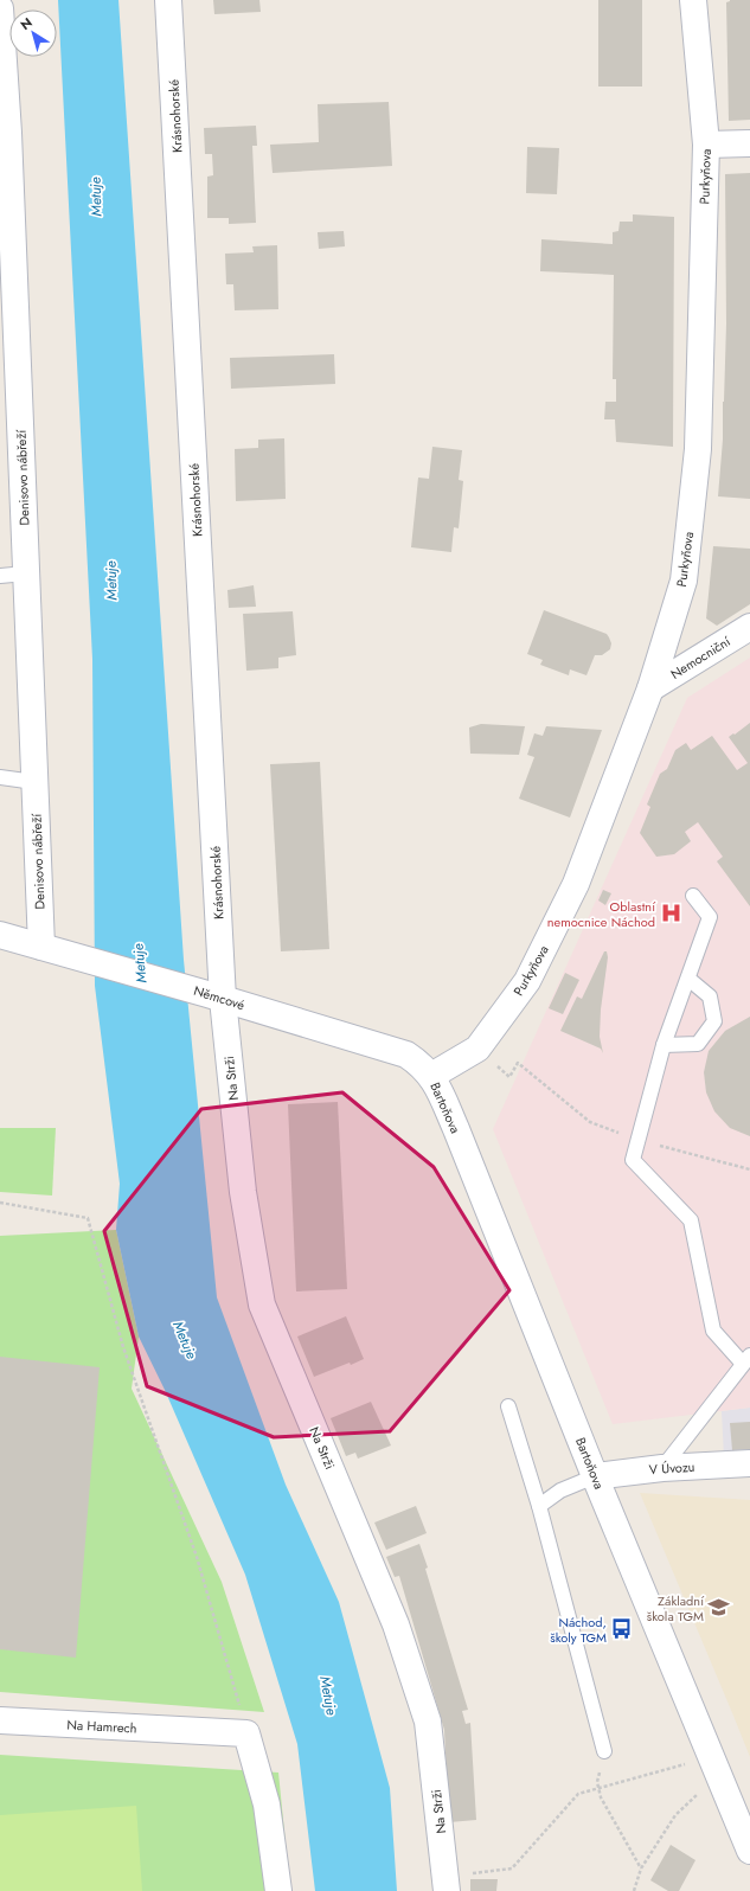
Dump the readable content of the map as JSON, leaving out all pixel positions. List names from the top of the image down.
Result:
{
  "streets": {
    "street": [
      "Krásnohorské",
      "Purkyňova",
      "Denisovo nábřeží",
      "Nemocniční",
      "Němcové",
      "Na Strži",
      "Bartoňova",
      "V Úvozu",
      "Na Hamrech"
    ]
  },
  "crossings": [
    ["Krásnohorské", "Němcové"],
    ["Krásnohorské", "Na Strži"],
    ["Purkyňova", "Nemocniční"],
    ["Purkyňova", "Němcové"],
    ["Purkyňova", "Bartoňova"],
    ["Denisovo nábřeží", "Němcové"],
    ["Němcové", "Na Strži"],
    ["Němcové", "Bartoňova"],
    ["Bartoňova", "V Úvozu"]
  ],
  "water": ["Metuje"],
  "places": {
    "hospital": ["Oblastní nemocnice Náchod"],
    "school or university": ["Základní škola TGM"],
    "bus stop": ["Náchod, školy TGM"]
  },
  "north": "top left"
}
